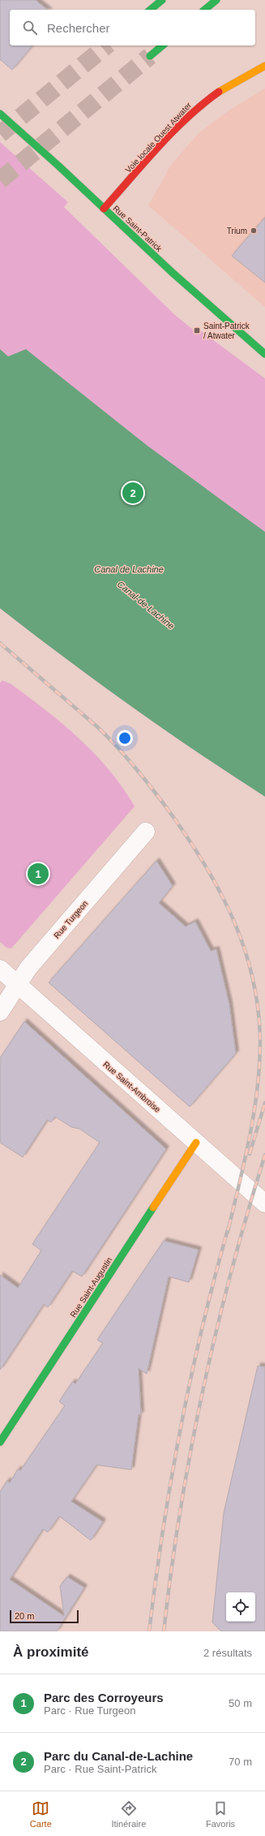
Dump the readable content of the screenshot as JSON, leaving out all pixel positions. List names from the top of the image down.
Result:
{
  "streets": {
    "street": [
      "Voie locale Ouest Atwater",
      "Rue Saint-Patrick",
      "Rue Turgeon",
      "Rue Saint-Ambroise",
      "Rue Saint-Augustin"
    ]
  },
  "crossings": [
    ["Voie locale Ouest Atwater", "Rue Saint-Patrick"],
    ["Rue Turgeon", "Rue Saint-Ambroise"],
    ["Rue Saint-Ambroise", "Rue Saint-Augustin"]
  ],
  "water": ["Canal de Lachine", "Canal-de-Lachine"],
  "places": {
    "other": ["Trium"],
    "transit": ["Saint-Patrick / Atwater"]
  },
  "scale_bar": "20 m",
  "page": {
    "search": "Rechercher",
    "pins": ["2", "1"],
    "scale": "20 m",
    "heading": ["À proximité", "2 résultats"],
    "list": [
      {
        "mark": "1",
        "name": "Parc des Corroyeurs",
        "note": "Parc · Rue Turgeon",
        "value": "50 m"
      },
      {
        "mark": "2",
        "name": "Parc du Canal-de-Lachine",
        "note": "Parc · Rue Saint-Patrick",
        "value": "70 m"
      }
    ],
    "nav": ["Carte", "Itinéraire", "Favoris"]
  }
}
